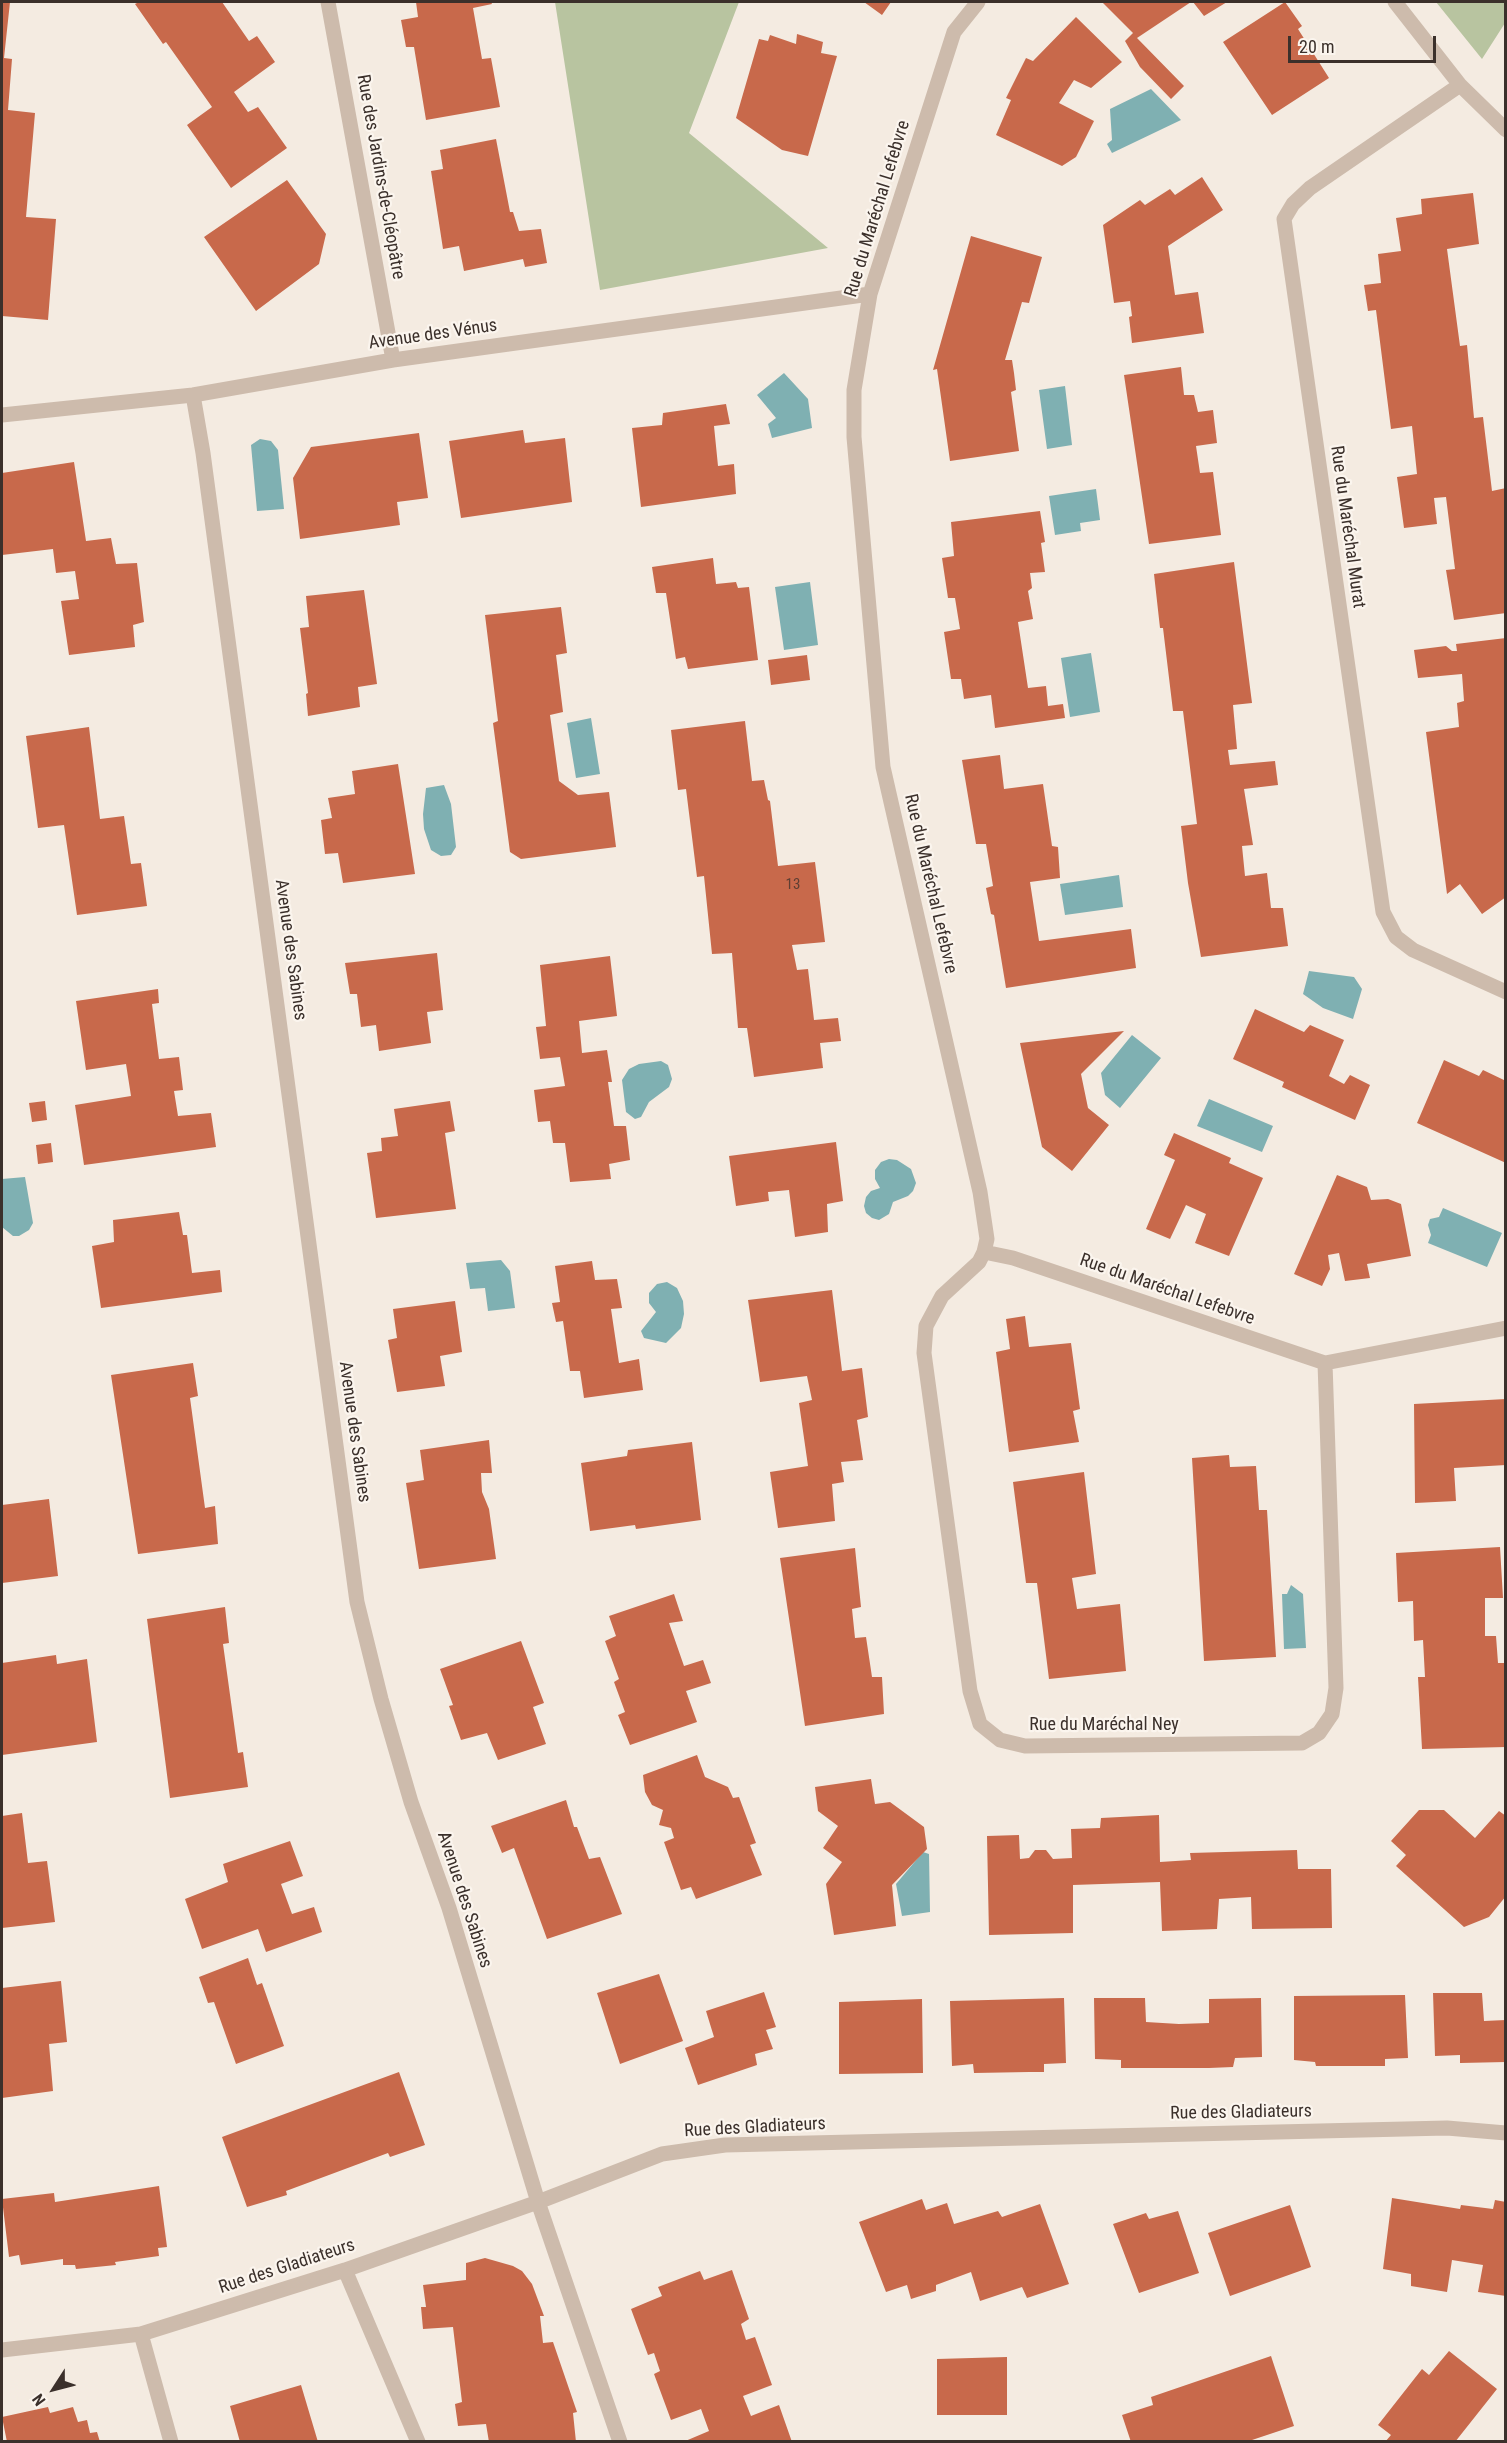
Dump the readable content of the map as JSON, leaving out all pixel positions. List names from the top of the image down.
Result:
{
  "streets": {
    "street": [
      "Rue des Jardins-de-Cléopâtre",
      "Rue du Maréchal Lefebvre",
      "Avenue des Vénus",
      "Rue du Maréchal Murat",
      "Avenue des Sabines",
      "Rue du Maréchal Ney",
      "Rue des Gladiateurs"
    ]
  },
  "crossings": [
    ["Rue des Jardins-de-Cléopâtre", "Avenue des Vénus"],
    ["Rue du Maréchal Lefebvre", "Avenue des Vénus"],
    ["Rue du Maréchal Lefebvre", "Rue du Maréchal Ney"],
    ["Avenue des Vénus", "Avenue des Sabines"],
    ["Avenue des Sabines", "Rue des Gladiateurs"]
  ],
  "house_numbers": ["13"],
  "scale_bar": "20 m",
  "north": "bottom left"
}
